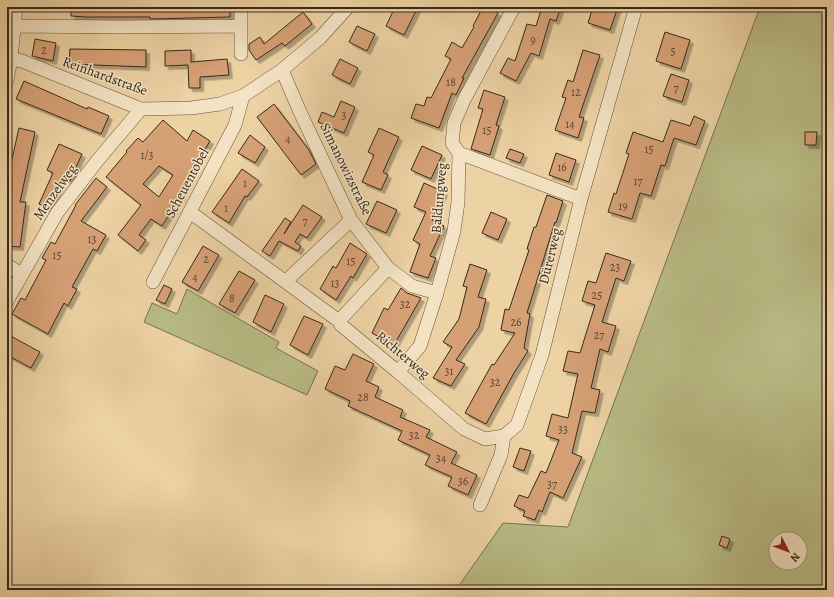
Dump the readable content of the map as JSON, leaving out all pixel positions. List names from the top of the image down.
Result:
{
  "streets": {
    "street": [
      "Reinhardstraße",
      "Simanowizstraße",
      "Scheuentobel",
      "Menzelweg",
      "Baldungweg",
      "Dürerweg",
      "Richterweg"
    ]
  },
  "crossings": [
    ["Reinhardstraße", "Simanowizstraße"],
    ["Reinhardstraße", "Scheuentobel"],
    ["Reinhardstraße", "Menzelweg"],
    ["Simanowizstraße", "Baldungweg"],
    ["Scheuentobel", "Richterweg"],
    ["Baldungweg", "Richterweg"],
    ["Dürerweg", "Richterweg"]
  ],
  "house_numbers": [
    "9",
    "2",
    "5",
    "18",
    "7",
    "12",
    "3",
    "14",
    "15",
    "4",
    "15",
    "1/3",
    "16",
    "17",
    "1",
    "19",
    "1",
    "7",
    "13",
    "15",
    "2",
    "15",
    "23",
    "4",
    "13",
    "25",
    "8",
    "32",
    "26",
    "27",
    "31",
    "32",
    "28",
    "33",
    "32",
    "34",
    "36",
    "37"
  ],
  "north": "bottom right"
}
